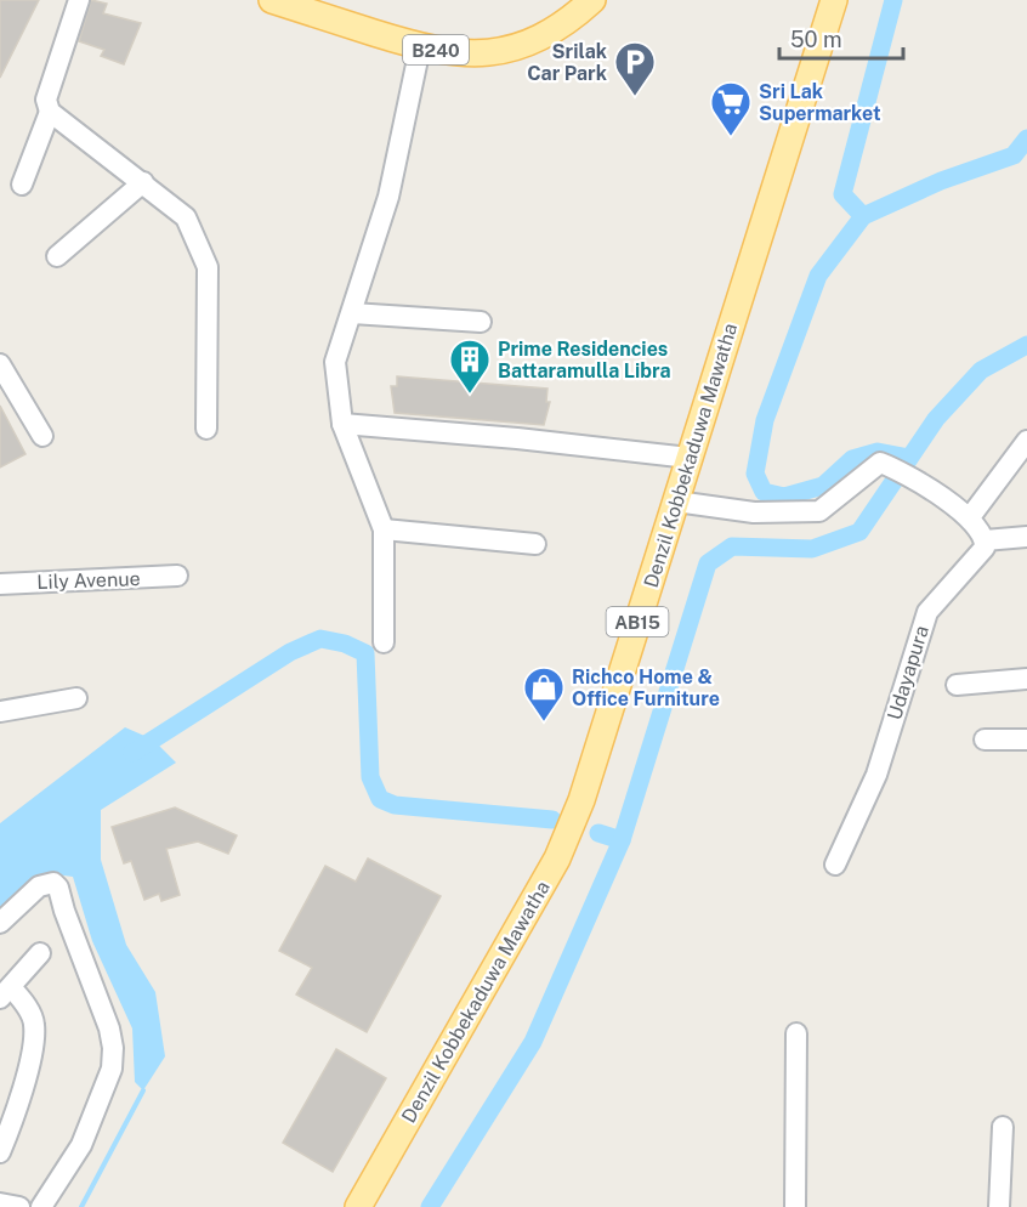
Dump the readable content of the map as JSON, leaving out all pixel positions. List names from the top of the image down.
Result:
{
  "streets": {
    "main road": ["B240", "Denzil Kobbekaduwa Mawatha", "AB15"],
    "street": ["Lily Avenue", "Udayapura"]
  },
  "places": {
    "parking": ["Srilak Car Park"],
    "supermarket": ["Sri Lak Supermarket"],
    "building": ["Prime Residencies Battaramulla Libra"],
    "shop": ["Richco Home & Office Furniture"]
  },
  "scale_bar": "50 m"
}
